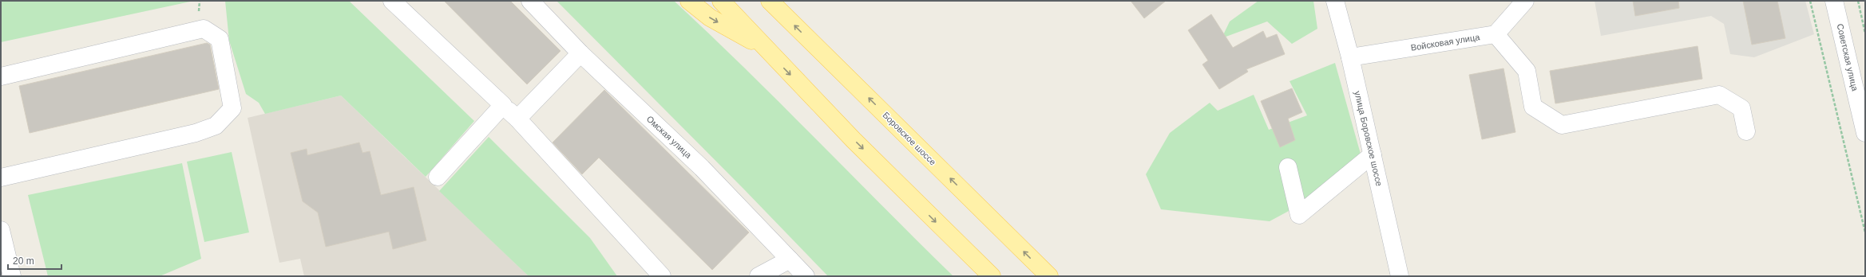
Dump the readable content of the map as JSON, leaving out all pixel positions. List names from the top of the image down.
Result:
{
  "streets": {
    "main road": ["Боровское шоссе"],
    "street": [
      "Войсковая улица",
      "Советская улица",
      "Омская улица",
      "улица Боровское шоссе"
    ]
  },
  "crossings": [
    ["Войсковая улица", "улица Боровское шоссе"]
  ],
  "scale_bar": "20 m"
}
